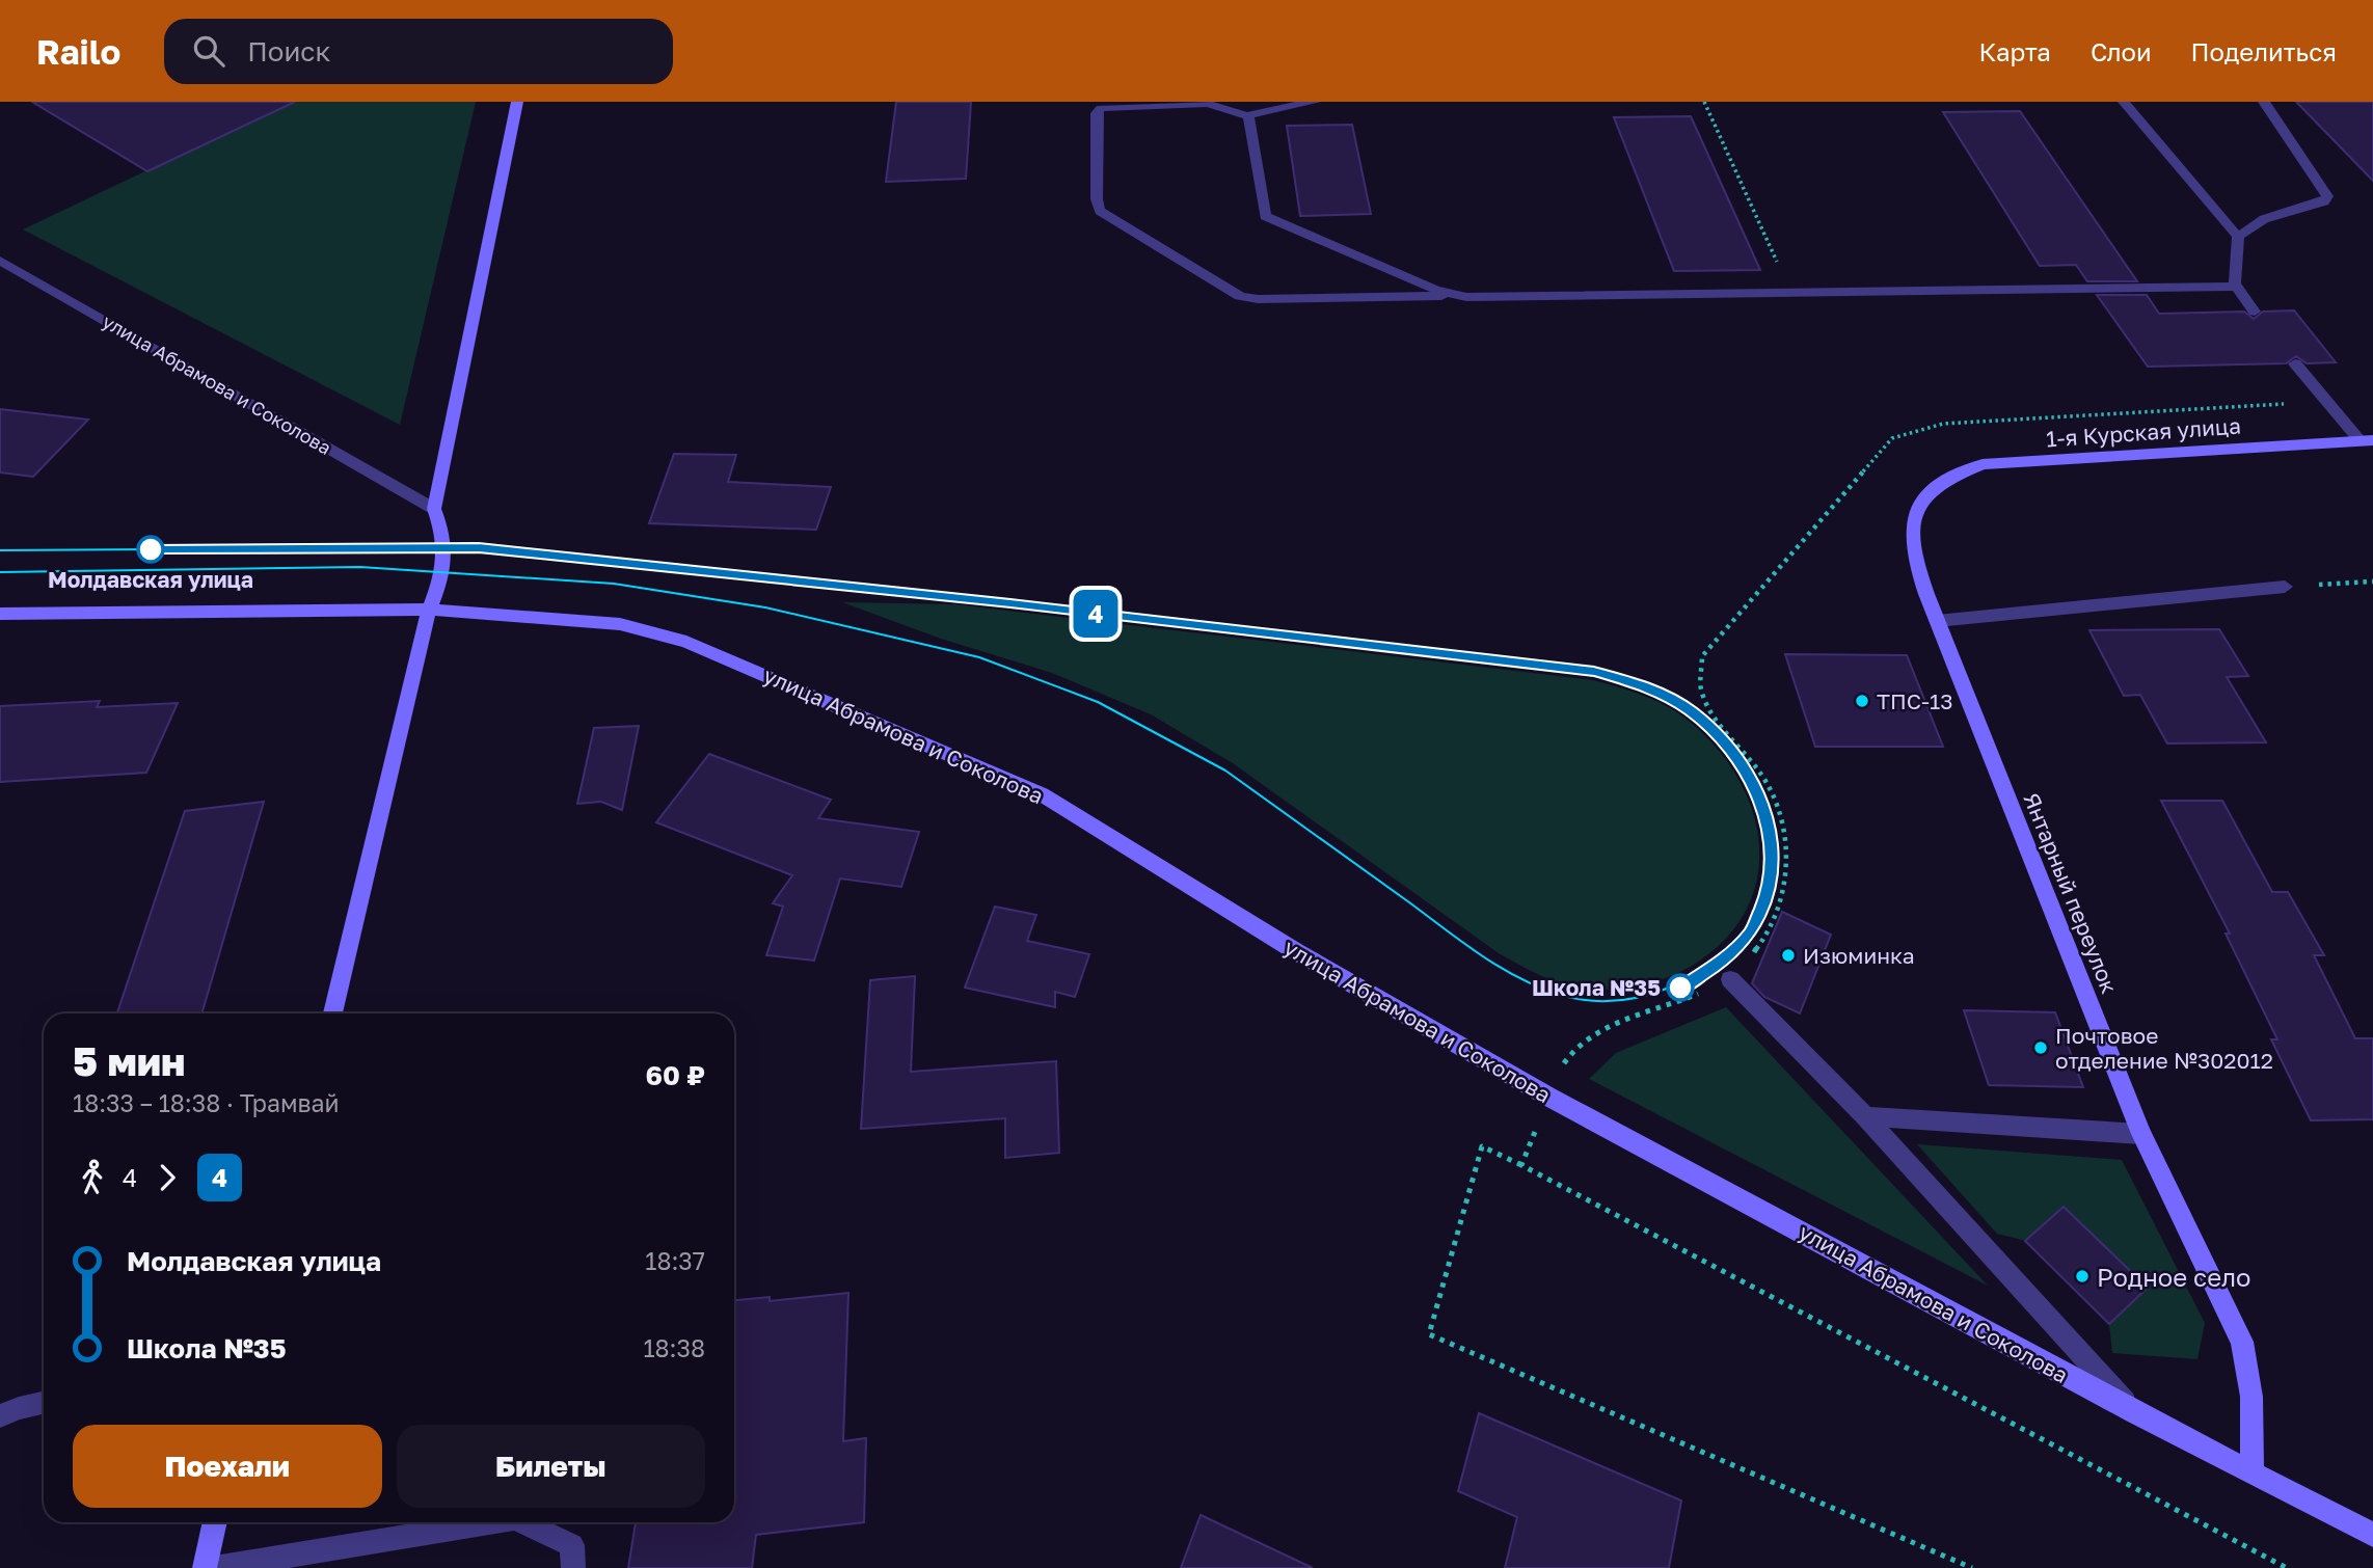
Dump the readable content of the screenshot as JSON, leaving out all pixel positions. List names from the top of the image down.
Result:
{
  "streets": {
    "street": ["улица Абрамова и Соколова", "1-я Курская улица", "Янтарный переулок"]
  },
  "crossings": [
    ["улица Абрамова и Соколова", "Янтарный переулок"],
    ["1-я Курская улица", "Янтарный переулок"]
  ],
  "places": [
    "Молдавская улица",
    "ТПС-13",
    "Изюминка",
    "Школа №35",
    "Почтовое отделение №302012",
    "Родное село"
  ],
  "lines": ["tram line 4"],
  "page": {
    "header": "Railo",
    "search": "Поиск",
    "nav": ["Карта", "Слои", "Поделиться"],
    "on_map": "4",
    "heading": ["5 мин", "18:33 – 18:38 · Трамвай", "60 ₽"],
    "legs": ["4", "4"],
    "list": [
      {
        "name": "Молдавская улица",
        "value": "18:37"
      },
      {
        "name": "Школа №35",
        "value": "18:38"
      }
    ],
    "buttons": ["Поехали", "Билеты"]
  }
}
